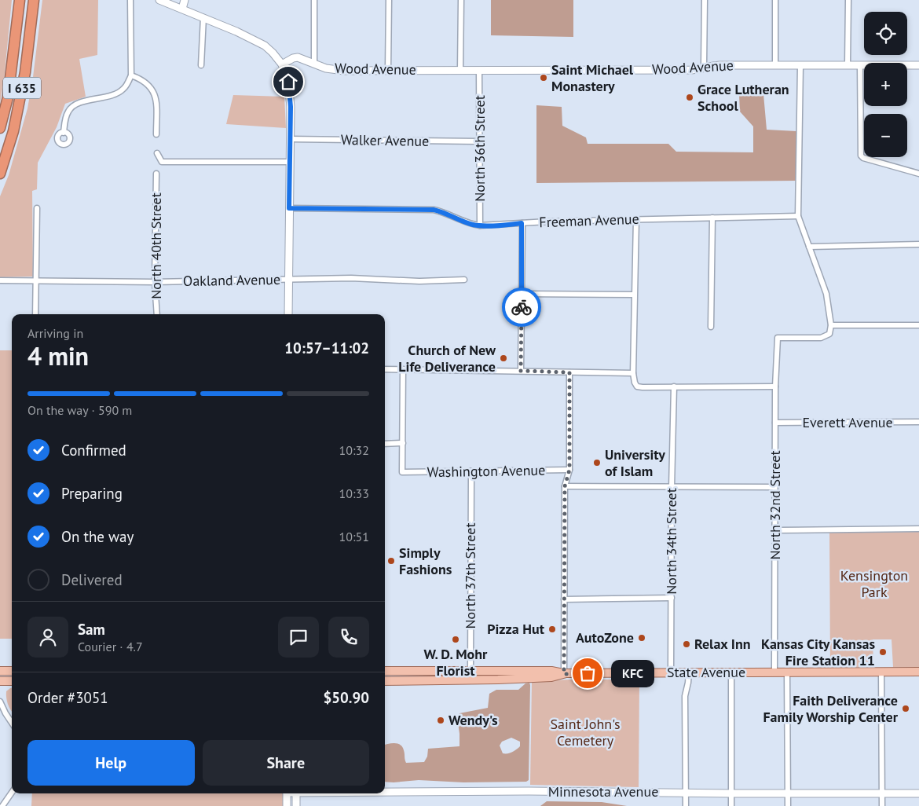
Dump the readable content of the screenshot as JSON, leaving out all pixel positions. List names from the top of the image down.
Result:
{
  "streets": {
    "highway": ["I 635"],
    "main road": ["Wood Avenue", "State Avenue", "Minnesota Avenue"],
    "street": [
      "Walker Avenue",
      "North 36th Street",
      "Freeman Avenue",
      "North 40th Street",
      "Oakland Avenue",
      "Everett Avenue",
      "Washington Avenue",
      "North 32nd Street",
      "North 34th Street",
      "North 37th Street"
    ]
  },
  "crossings": [
    ["Wood Avenue", "North 36th Street"],
    ["Walker Avenue", "North 36th Street"],
    ["North 36th Street", "Freeman Avenue"],
    ["North 40th Street", "Oakland Avenue"],
    ["Everett Avenue", "North 32nd Street"],
    ["Washington Avenue", "North 32nd Street"],
    ["Washington Avenue", "North 34th Street"],
    ["Washington Avenue", "North 37th Street"],
    ["North 32nd Street", "State Avenue"],
    ["North 34th Street", "State Avenue"],
    ["North 37th Street", "State Avenue"]
  ],
  "parks": ["Kensington Park", "Saint John's Cemetery"],
  "places": [
    "Saint Michael Monastery",
    "Grace Lutheran School",
    "Church of New Life Deliverance",
    "University of Islam",
    "Simply Fashions",
    "Pizza Hut",
    "AutoZone",
    "W. D. Mohr Florist",
    "Relax Inn",
    "Kansas City Kansas Fire Station 11",
    "KFC",
    "Faith Deliverance Family Worship Center",
    "Wendy's"
  ],
  "page": {
    "map_buttons": ["+", "−"],
    "heading": ["4 min", "Arriving in", "10:57–11:02"],
    "panel": [
      "Sam",
      "Courier · 4.7",
      "Order #3051",
      "$50.90"
    ],
    "bar": "On the way · 590 m",
    "list": [
      ["Confirmed", "10:32"],
      ["Preparing", "10:33"],
      ["On the way", "10:51"],
      "Delivered"
    ],
    "bubble": "KFC",
    "buttons": ["Help", "Share"]
  }
}
